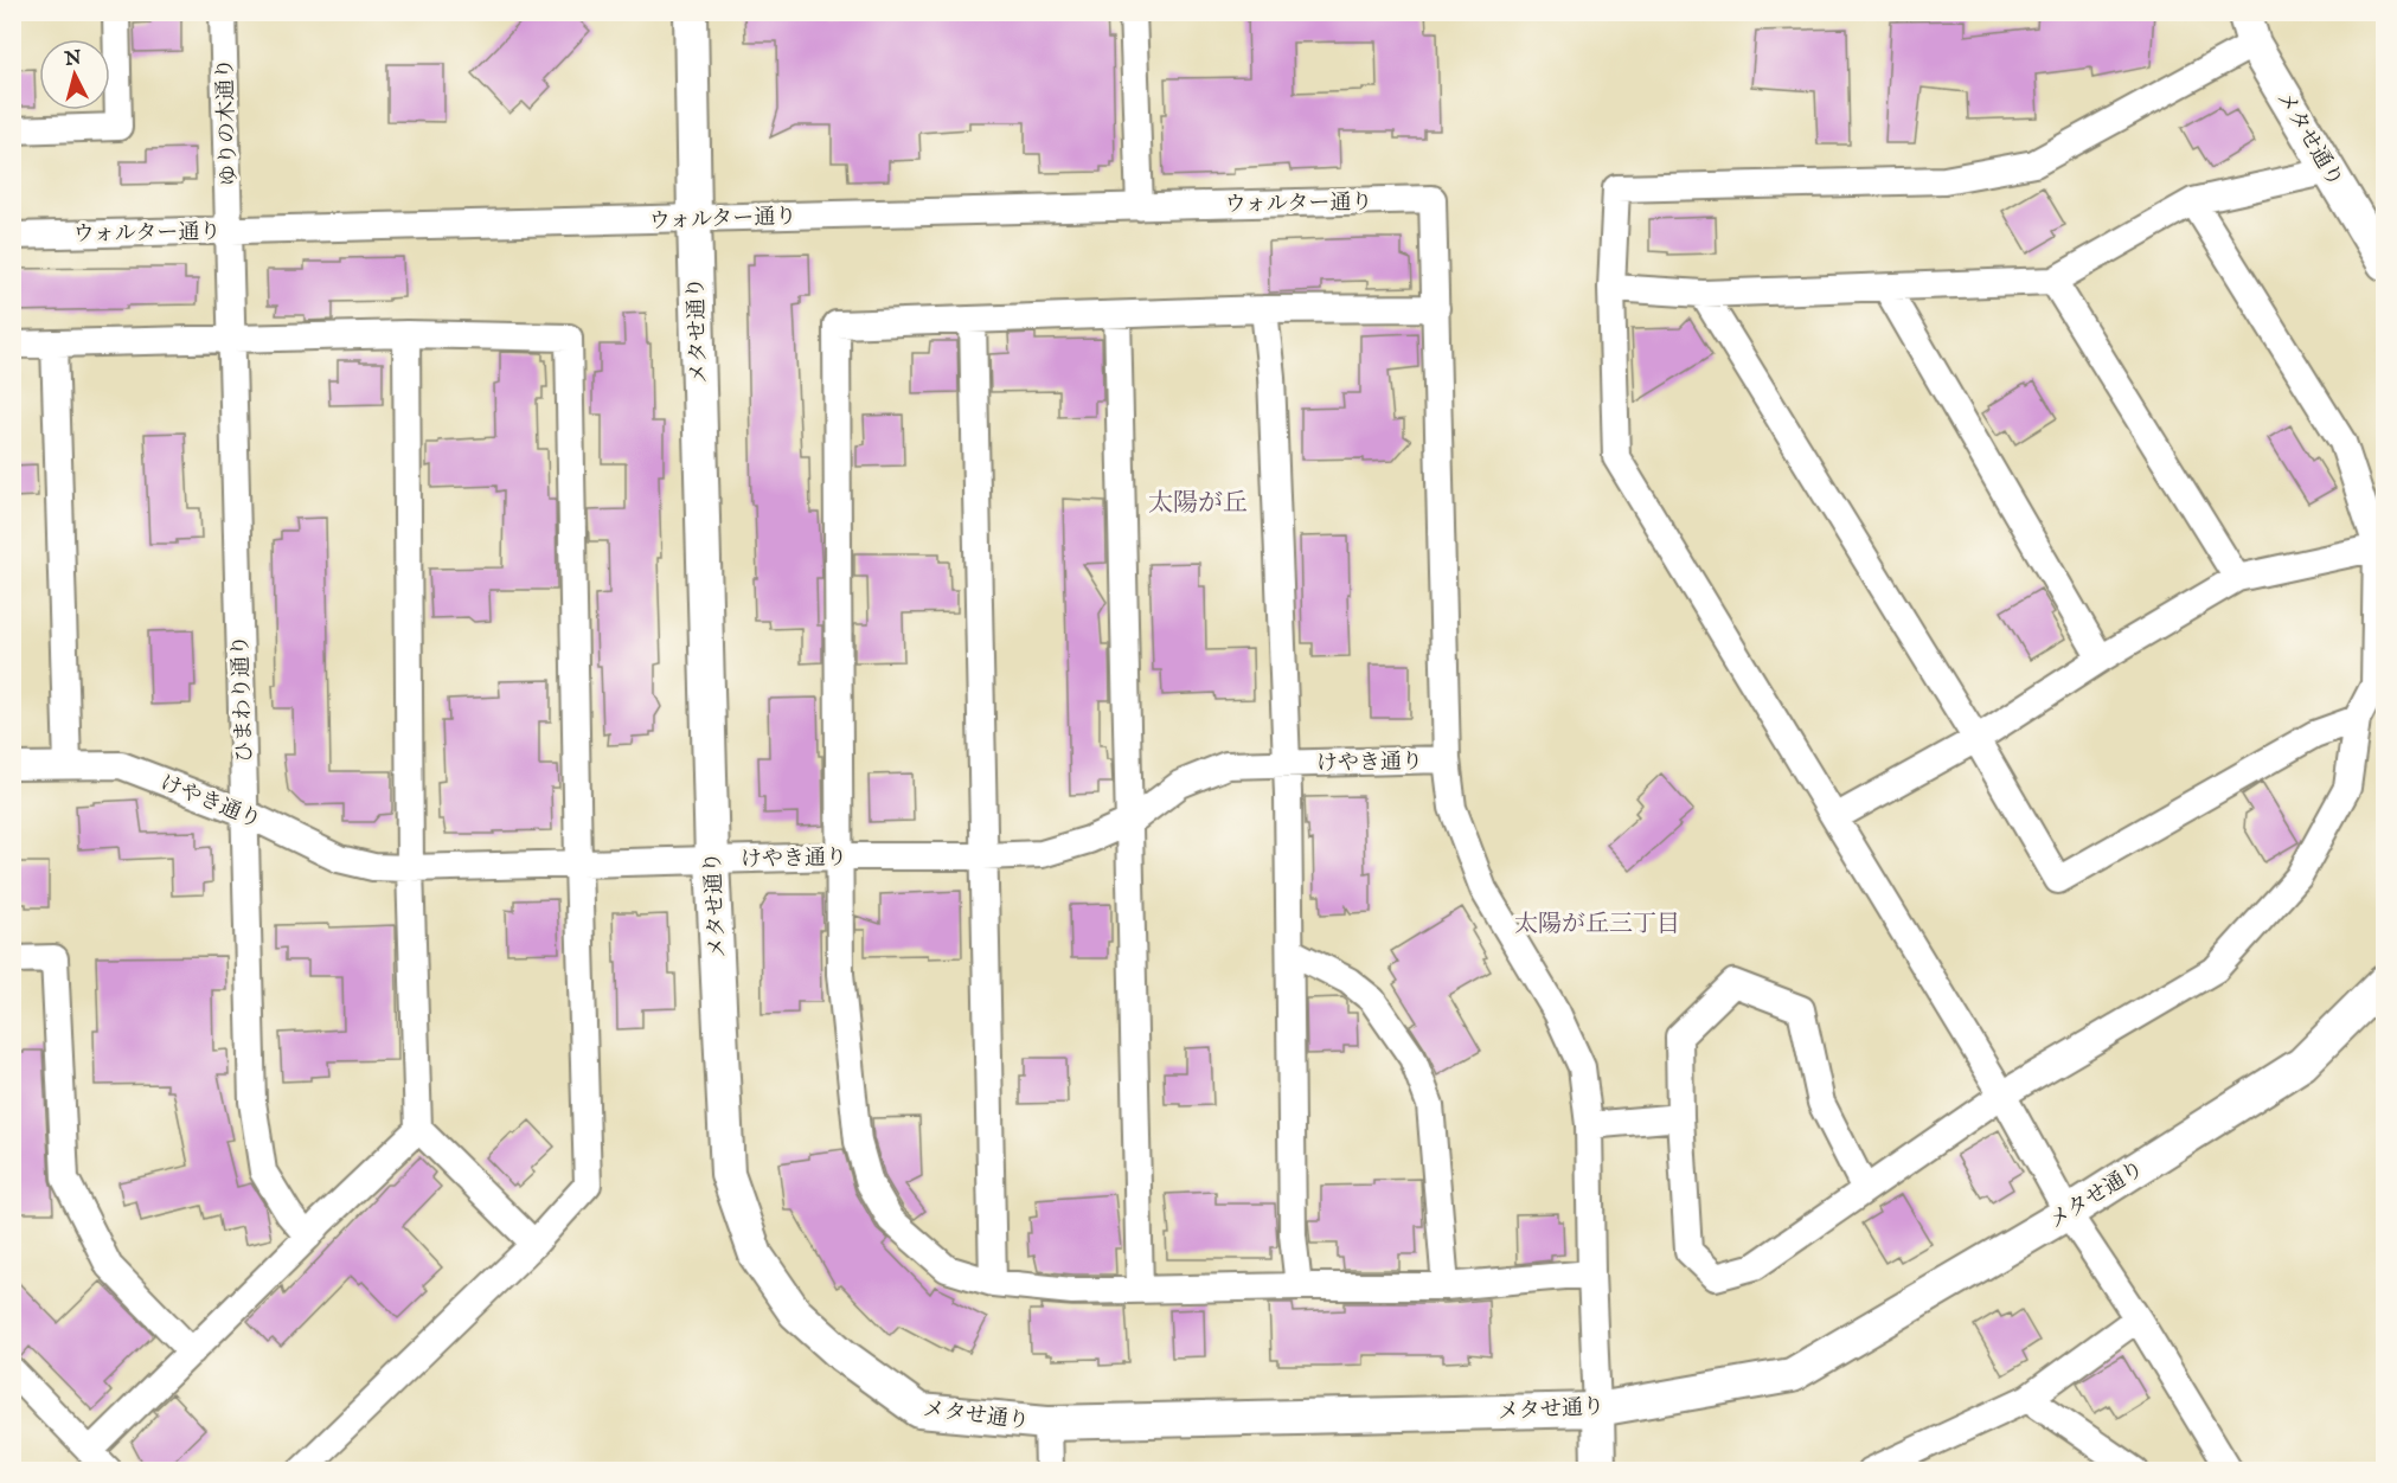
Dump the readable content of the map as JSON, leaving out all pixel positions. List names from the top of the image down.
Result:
{
  "streets": {
    "street": [
      "ゆりの木通り",
      "メタせ通り",
      "ウォルター通り",
      "ひまわり通り",
      "けやき通り"
    ]
  },
  "crossings": [
    ["ゆりの木通り", "ウォルター通り"],
    ["ゆりの木通り", "ひまわり通り"],
    ["メタせ通り", "ウォルター通り"],
    ["メタせ通り", "けやき通り"],
    ["ウォルター通り", "ひまわり通り"],
    ["ひまわり通り", "けやき通り"]
  ],
  "districts": ["太陽が丘", "太陽が丘三丁目"],
  "north": "top"
}
